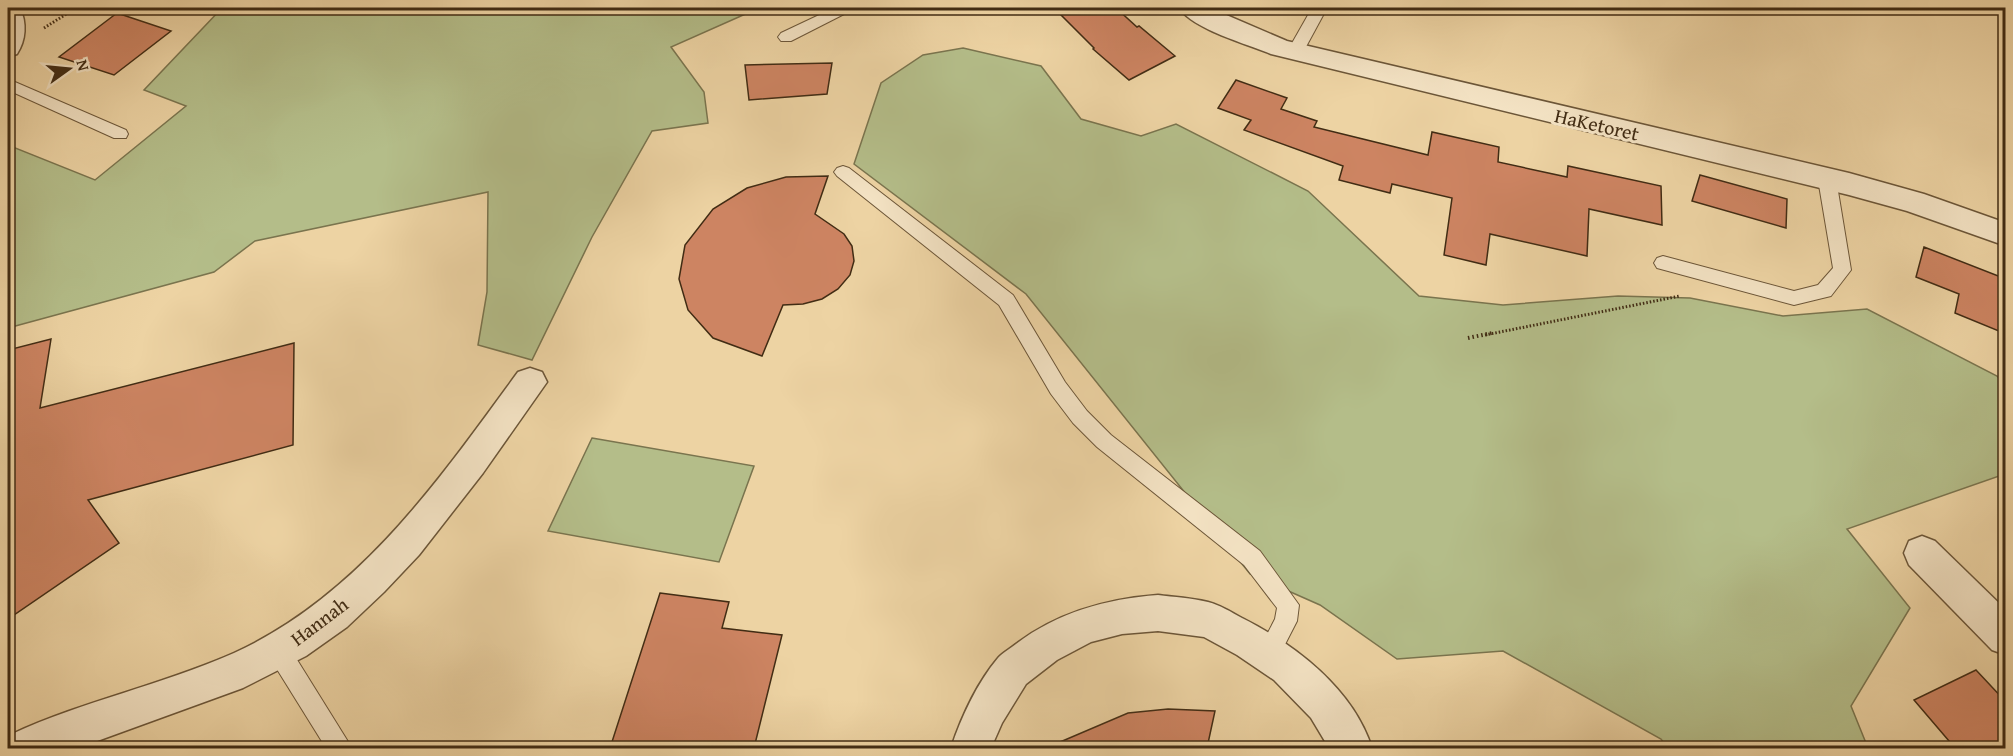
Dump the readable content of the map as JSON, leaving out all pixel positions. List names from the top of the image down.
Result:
{
  "streets": {
    "street": ["HaKetoret", "Hannah"]
  },
  "north": "right"
}
